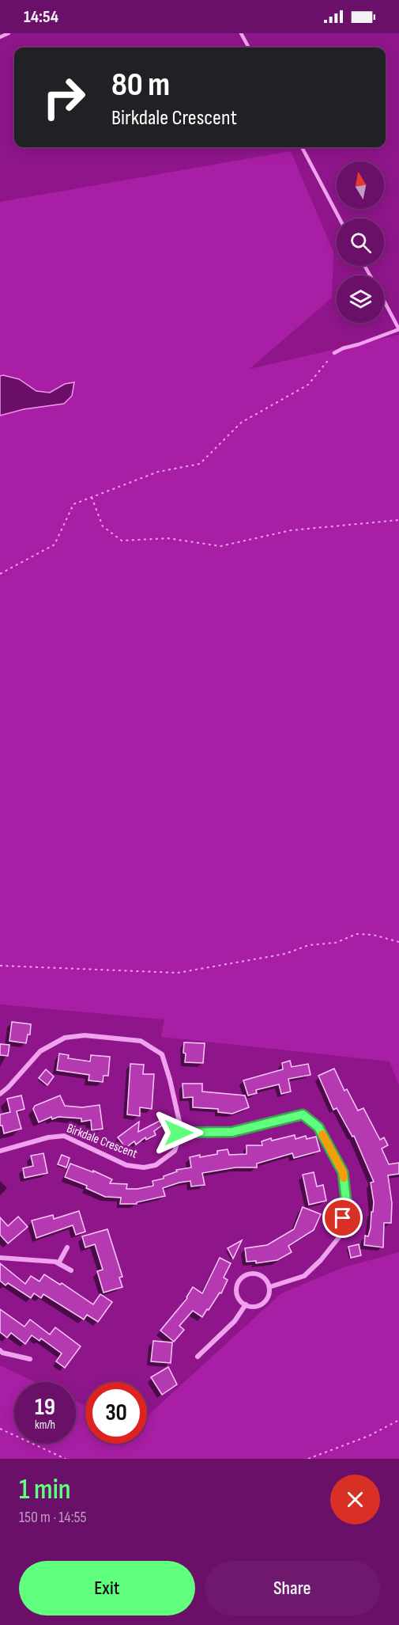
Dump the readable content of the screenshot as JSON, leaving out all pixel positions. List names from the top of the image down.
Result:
{
  "streets": {
    "street": ["Birkdale Crescent"]
  },
  "north": "top",
  "page": {
    "status": "14:54",
    "turn": ["80 m", "Birkdale Crescent"],
    "speed": "19 km/h",
    "limit": "30",
    "heading": ["1 min", "150 m · 14:55"],
    "buttons": ["Exit", "Share"]
  }
}
